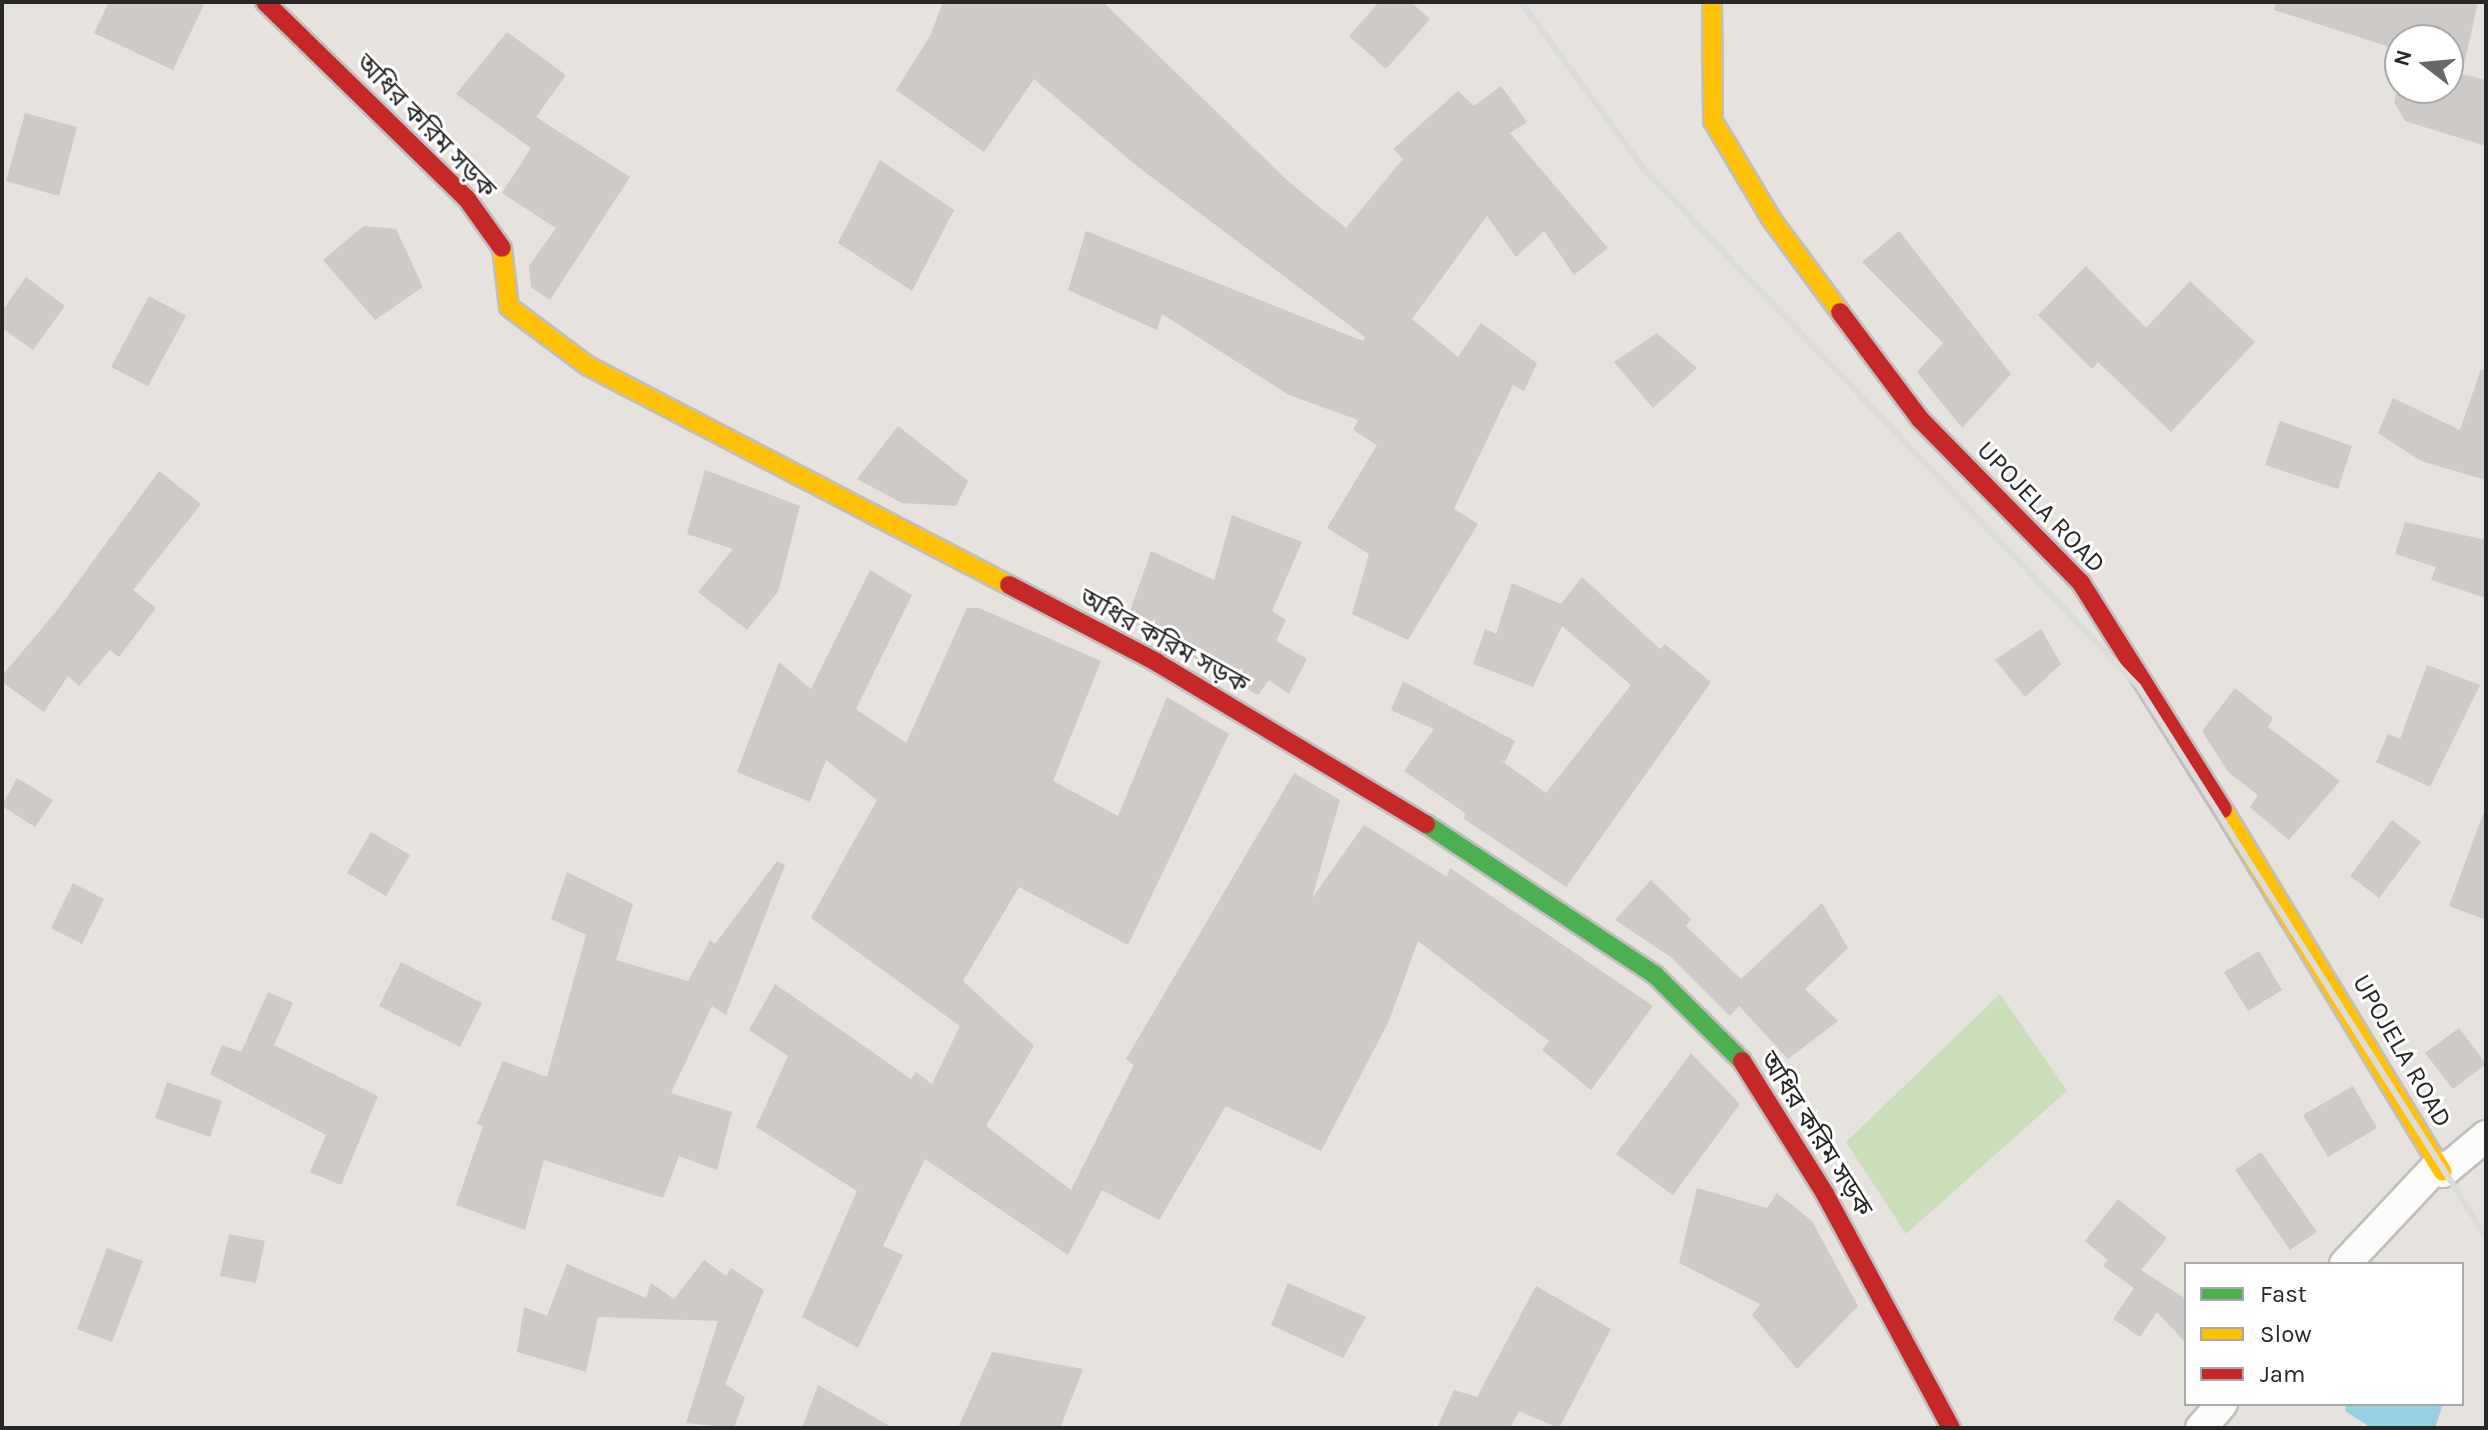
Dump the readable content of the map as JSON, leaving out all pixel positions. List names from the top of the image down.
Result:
{
  "streets": {
    "main road": ["অধির করিম সড়ক", "UPOJELA ROAD"]
  },
  "legend": ["Fast", "Slow", "Jam"],
  "north": "left"
}
